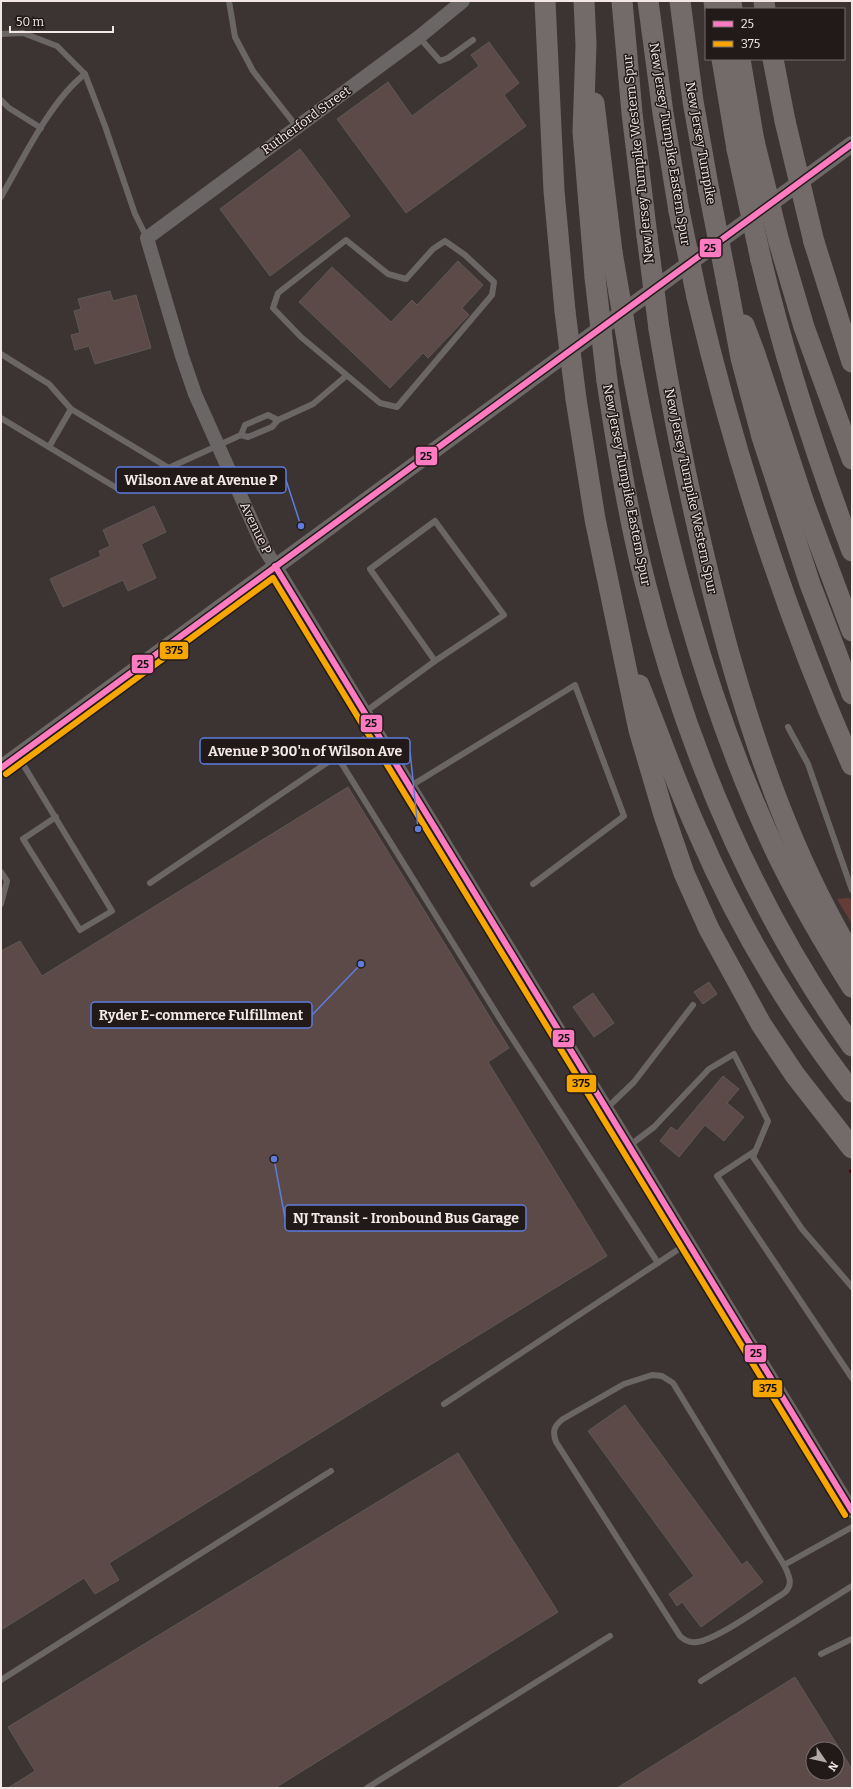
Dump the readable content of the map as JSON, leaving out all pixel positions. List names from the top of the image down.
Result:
{
  "streets": {
    "highway": ["New Jersey Turnpike", "New Jersey Turnpike Eastern Spur", "New Jersey Turnpike Western Spur"],
    "street": ["Rutherford Street", "Avenue P"]
  },
  "crossings": [
    ["Rutherford Street", "Avenue P"]
  ],
  "places": [
    "Wilson Ave at Avenue P",
    "Avenue P 300'n of Wilson Ave",
    "Ryder E-commerce Fulfillment",
    "NJ Transit - Ironbound Bus Garage"
  ],
  "lines": ["transit line 25", "transit line 375"],
  "legend": ["25", "375"],
  "scale_bar": "50 m",
  "north": "bottom right"
}
